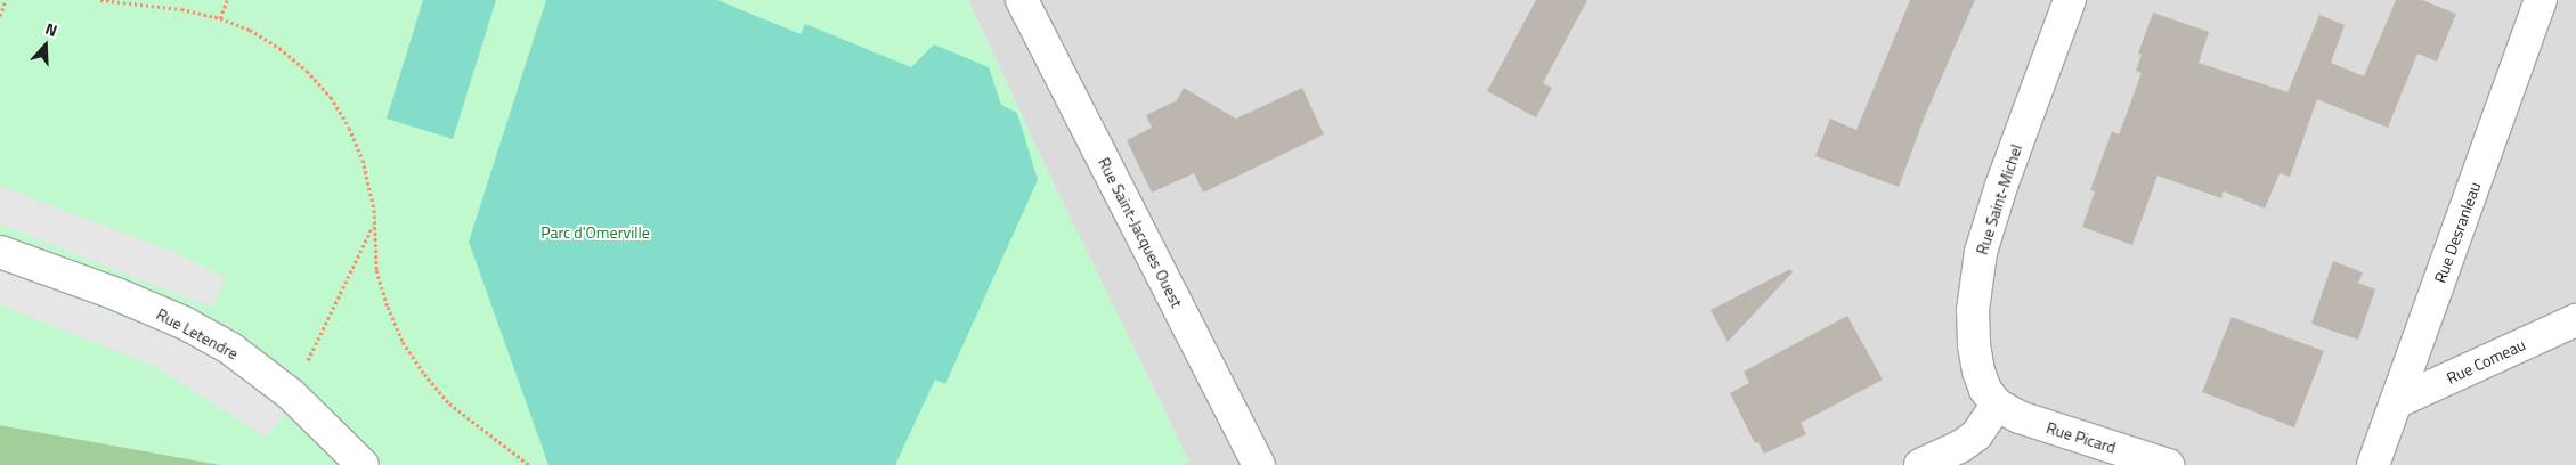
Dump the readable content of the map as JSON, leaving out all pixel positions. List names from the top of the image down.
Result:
{
  "streets": {
    "street": [
      "Rue Saint-Michel",
      "Rue Saint-Jacques Ouest",
      "Rue Desranleau",
      "Rue Letendre",
      "Rue Comeau",
      "Rue Picard"
    ]
  },
  "crossings": [
    ["Rue Saint-Michel", "Rue Picard"],
    ["Rue Desranleau", "Rue Comeau"]
  ],
  "parks": ["Parc d'Omerville"],
  "north": "top"
}
